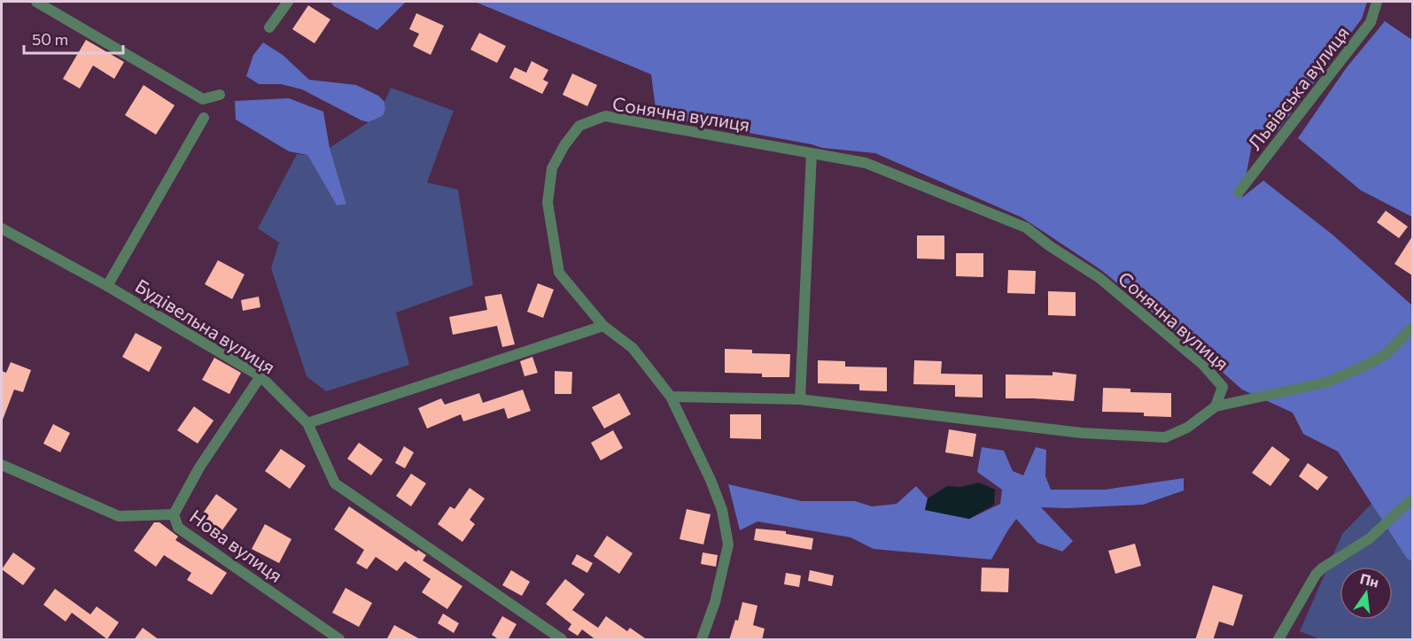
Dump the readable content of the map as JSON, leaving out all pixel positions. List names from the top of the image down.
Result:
{
  "streets": {
    "street": [
      "Львівська вулиця",
      "Сонячна вулиця",
      "Будівельна вулиця",
      "Нова вулиця"
    ]
  },
  "crossings": [
    ["Будівельна вулиця", "Нова вулиця"]
  ],
  "scale_bar": "50 m",
  "north": "top"
}
